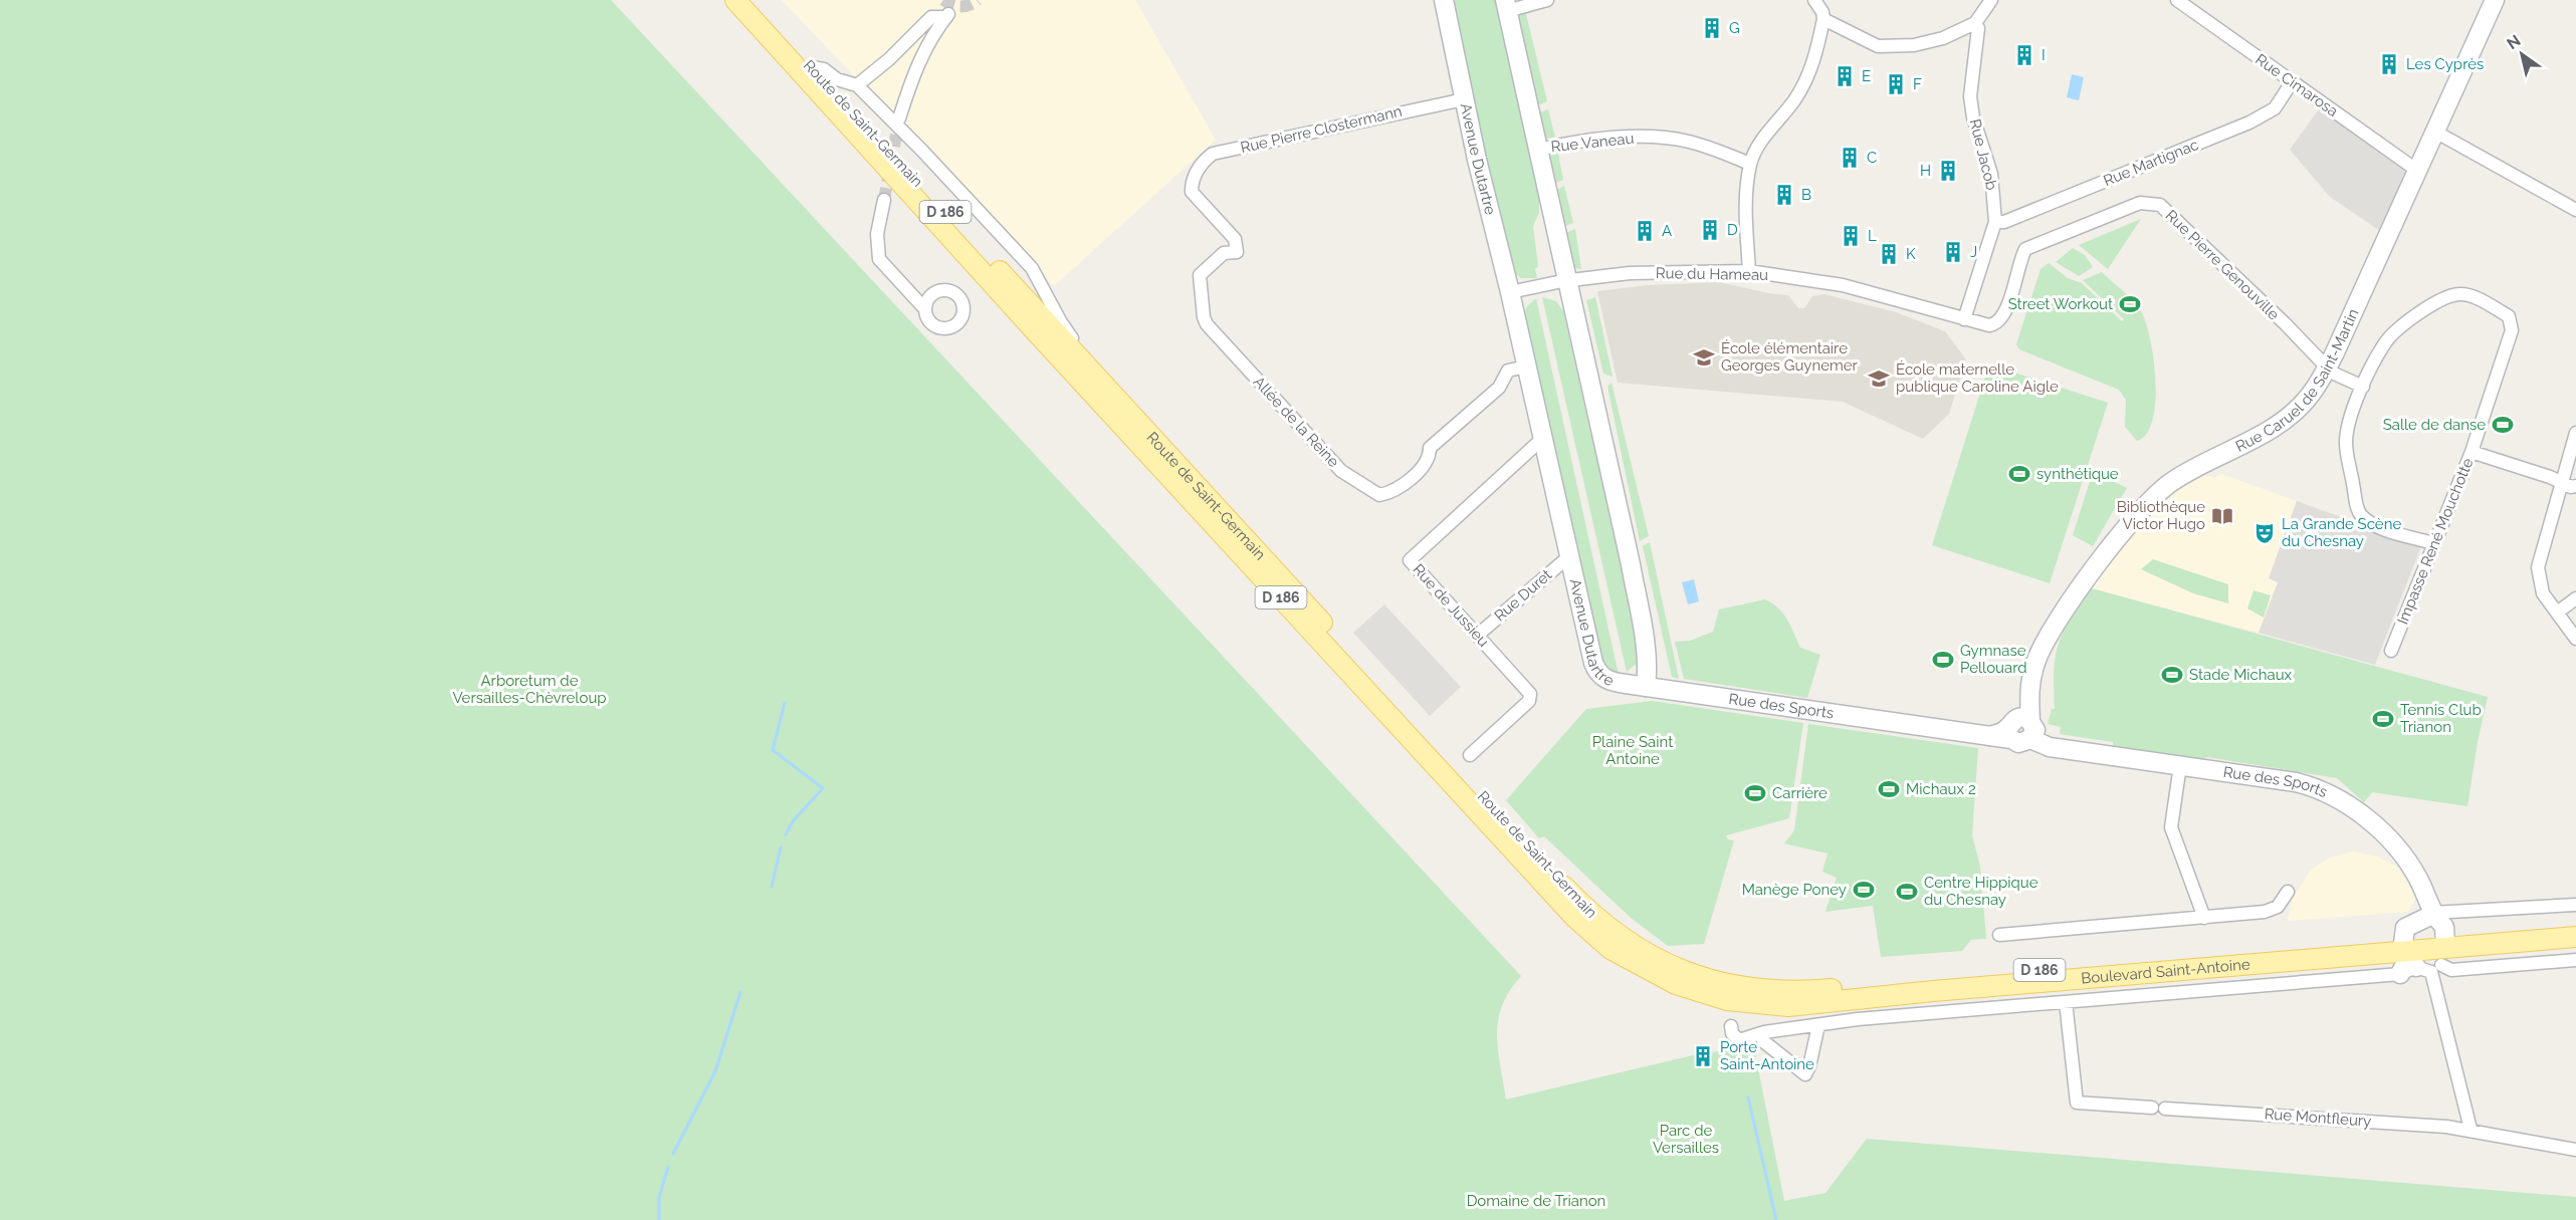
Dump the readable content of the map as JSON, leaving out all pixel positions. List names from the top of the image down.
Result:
{
  "streets": {
    "main road": [
      "Route de Saint-Germain",
      "Avenue Dutartre",
      "D 186",
      "Rue Caruel de Saint-Martin",
      "Rue des Sports",
      "Boulevard Saint-Antoine"
    ],
    "street": [
      "Rue Cimarosa",
      "Rue Pierre Clostermann",
      "Rue Vaneau",
      "Rue Jacob",
      "Rue Martignac",
      "Rue Pierre Genouville",
      "Rue du Hameau",
      "Allée de la Reine",
      "Impasse René Mouchotte",
      "Rue Duret",
      "Rue de Jussieu",
      "Rue Montfleury"
    ]
  },
  "crossings": [
    ["Rue Cimarosa", "Rue Martignac"],
    ["Rue Cimarosa", "Rue Caruel de Saint-Martin"],
    ["Route de Saint-Germain", "Boulevard Saint-Antoine"],
    ["Rue Pierre Clostermann", "Avenue Dutartre"],
    ["Rue Pierre Clostermann", "Allée de la Reine"],
    ["Rue Vaneau", "Avenue Dutartre"],
    ["Rue Jacob", "Rue Martignac"],
    ["Rue Jacob", "Rue du Hameau"],
    ["Avenue Dutartre", "Rue du Hameau"],
    ["Avenue Dutartre", "Allée de la Reine"],
    ["Avenue Dutartre", "Rue Duret"],
    ["Avenue Dutartre", "Rue de Jussieu"],
    ["Avenue Dutartre", "Rue des Sports"],
    ["Rue Pierre Genouville", "Rue du Hameau"],
    ["Rue Pierre Genouville", "Rue Caruel de Saint-Martin"],
    ["Rue Pierre Genouville", "Impasse René Mouchotte"],
    ["Rue Caruel de Saint-Martin", "Rue des Sports"],
    ["Rue Duret", "Rue de Jussieu"],
    ["Rue des Sports", "Boulevard Saint-Antoine"]
  ],
  "parks": [
    "Arboretum de Versailles-Chèvreloup",
    "Plaine Saint Antoine",
    "Parc de Versailles",
    "Domaine de Trianon"
  ],
  "places": {
    "building": [
      "G",
      "I",
      "Les Cyprès",
      "E",
      "F",
      "C",
      "H",
      "B",
      "D",
      "A",
      "L",
      "J",
      "K",
      "Porte Saint-Antoine"
    ],
    "sports": [
      "Street Workout",
      "Salle de danse",
      "synthétique",
      "Gymnase Pellouard",
      "Stade Michaux",
      "Tennis Club Trianon",
      "Michaux 2",
      "Carrière",
      "Manège Poney",
      "Centre Hippique du Chesnay"
    ],
    "school or university": ["École élémentaire Georges Guynemer", "École maternelle publique Caroline Aigle"],
    "library": ["Bibliothèque Victor Hugo"],
    "theatre": ["La Grande Scène du Chesnay"]
  },
  "north": "top left"
}
